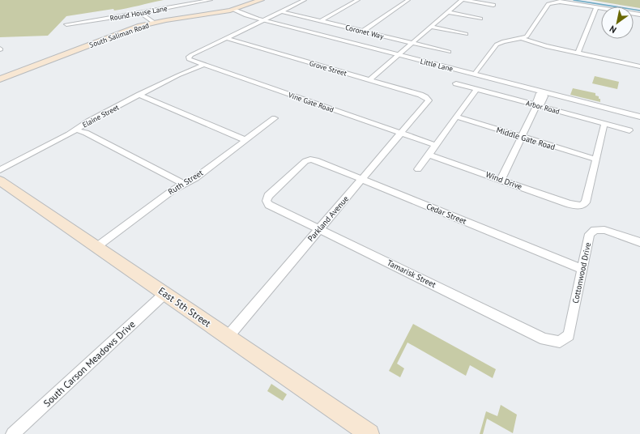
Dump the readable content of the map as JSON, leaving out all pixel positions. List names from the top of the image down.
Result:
{
  "streets": {
    "main road": ["South Saliman Road", "East 5th Street"],
    "street": [
      "Round House Lane",
      "Coronet Way",
      "Little Lane",
      "Grove Street",
      "Vine Gate Road",
      "Arbor Road",
      "Elaine Street",
      "Middle Gate Road",
      "Wind Drive",
      "Ruth Street",
      "Cedar Street",
      "Parkland Avenue",
      "Cottonwood Drive",
      "Tamarisk Street",
      "South Carson Meadows Drive"
    ]
  },
  "crossings": [
    ["South Saliman Road", "Little Lane"],
    ["Grove Street", "Vine Gate Road"],
    ["Grove Street", "Parkland Avenue"],
    ["Vine Gate Road", "Elaine Street"],
    ["Vine Gate Road", "Parkland Avenue"],
    ["Middle Gate Road", "Wind Drive"],
    ["Ruth Street", "East 5th Street"],
    ["Cedar Street", "Parkland Avenue"],
    ["Cedar Street", "Cottonwood Drive"],
    ["Cedar Street", "Tamarisk Street"],
    ["Parkland Avenue", "Tamarisk Street"],
    ["Parkland Avenue", "East 5th Street"],
    ["Cottonwood Drive", "Tamarisk Street"],
    ["East 5th Street", "South Carson Meadows Drive"]
  ],
  "north": "bottom left"
}
